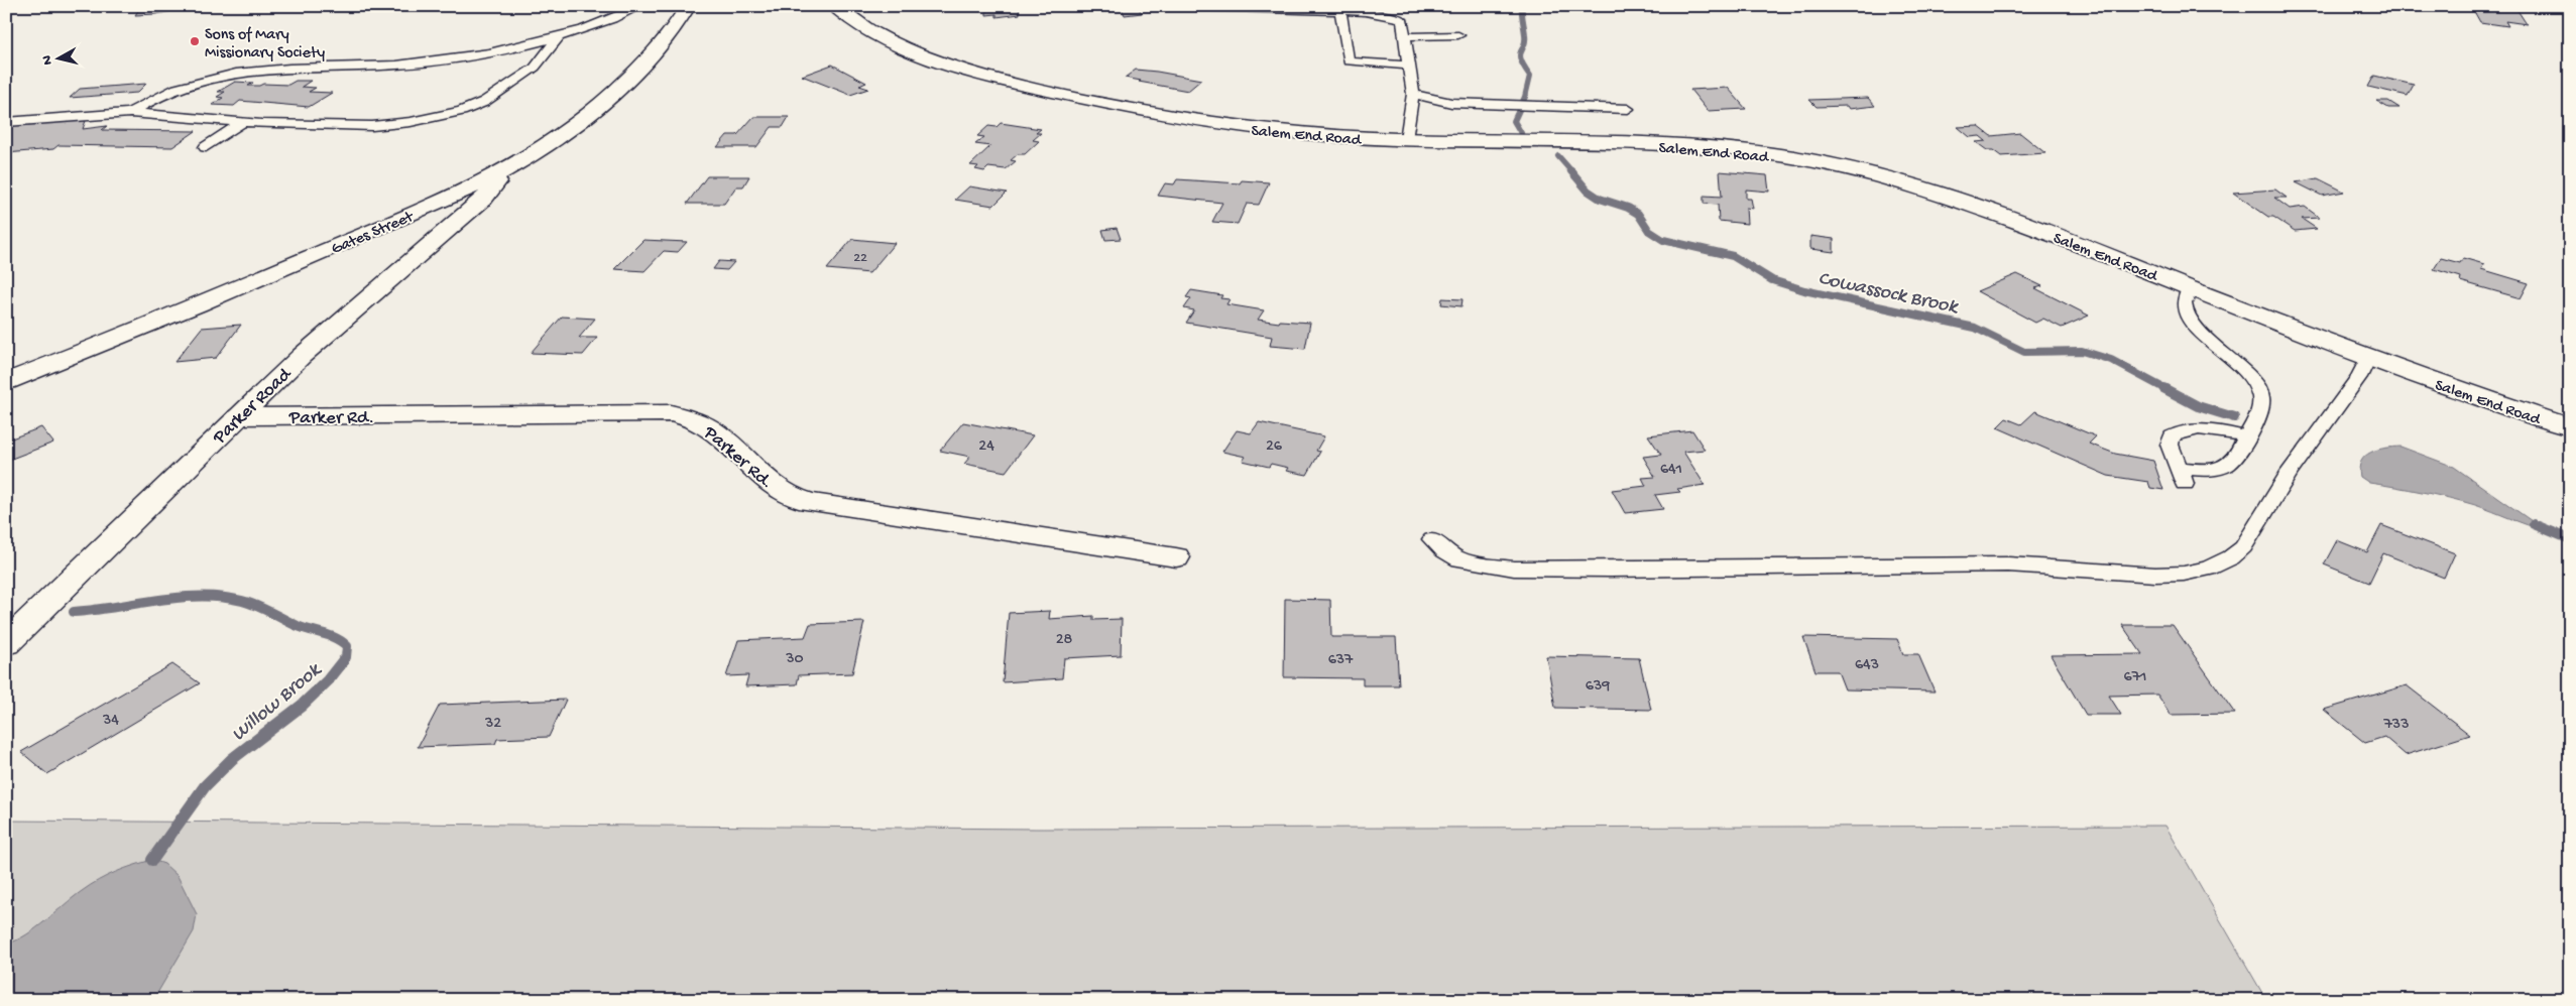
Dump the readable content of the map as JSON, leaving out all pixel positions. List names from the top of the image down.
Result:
{
  "streets": {
    "street": [
      "Salem End Road",
      "Gates Street",
      "Parker Road",
      "Parker Rd."
    ]
  },
  "crossings": [
    ["Gates Street", "Parker Road"],
    ["Parker Road", "Parker Rd."]
  ],
  "water": ["Cowassock Brook", "Willow Brook"],
  "places": ["Sons of Mary Missionary Society"],
  "house_numbers": [
    "22",
    "24",
    "26",
    "641",
    "28",
    "30",
    "637",
    "643",
    "671",
    "639",
    "34",
    "32",
    "733"
  ],
  "north": "left"
}
